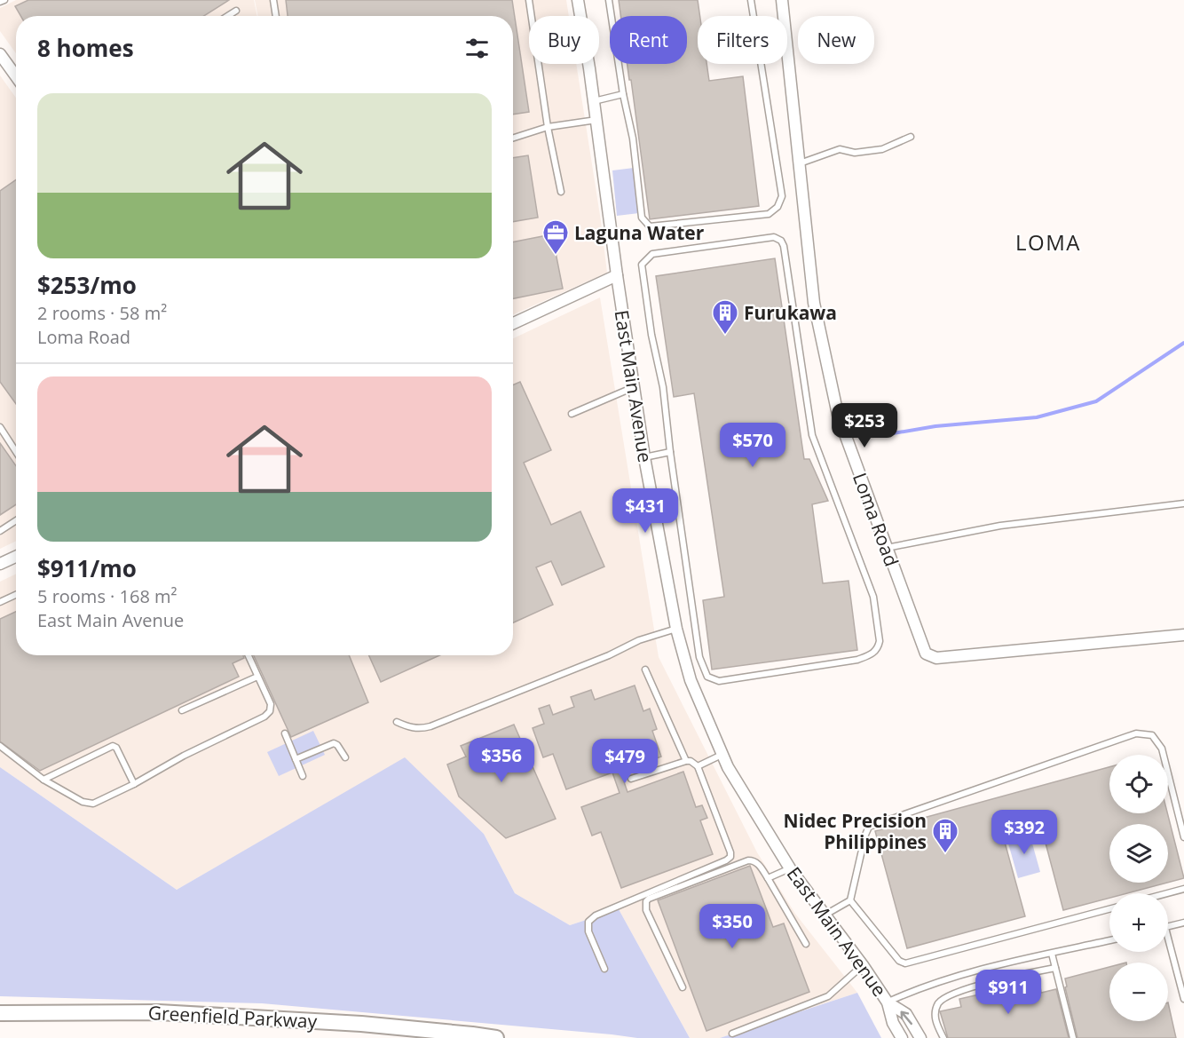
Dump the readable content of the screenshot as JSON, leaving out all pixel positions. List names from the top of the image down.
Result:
{
  "streets": {
    "main road": ["Greenfield Parkway"],
    "street": ["East Main Avenue", "Loma Road"]
  },
  "districts": ["LOMA"],
  "places": {
    "office": ["Laguna Water"],
    "building": ["Furukawa", "Nidec Precision Philippines"]
  },
  "page": {
    "chip": [
      "Buy",
      "Rent",
      "Filters",
      "New"
    ],
    "heading": "8 homes",
    "list": [
      {
        "name": "$253/mo",
        "note": "2 rooms · 58 m² · Loma Road"
      },
      {
        "name": "$911/mo",
        "note": "5 rooms · 168 m² · East Main Avenue"
      }
    ],
    "price": [
      "$253",
      "$570",
      "$431",
      "$356",
      "$479",
      "$392",
      "$350",
      "$911"
    ],
    "map_buttons": ["+", "−"]
  }
}
